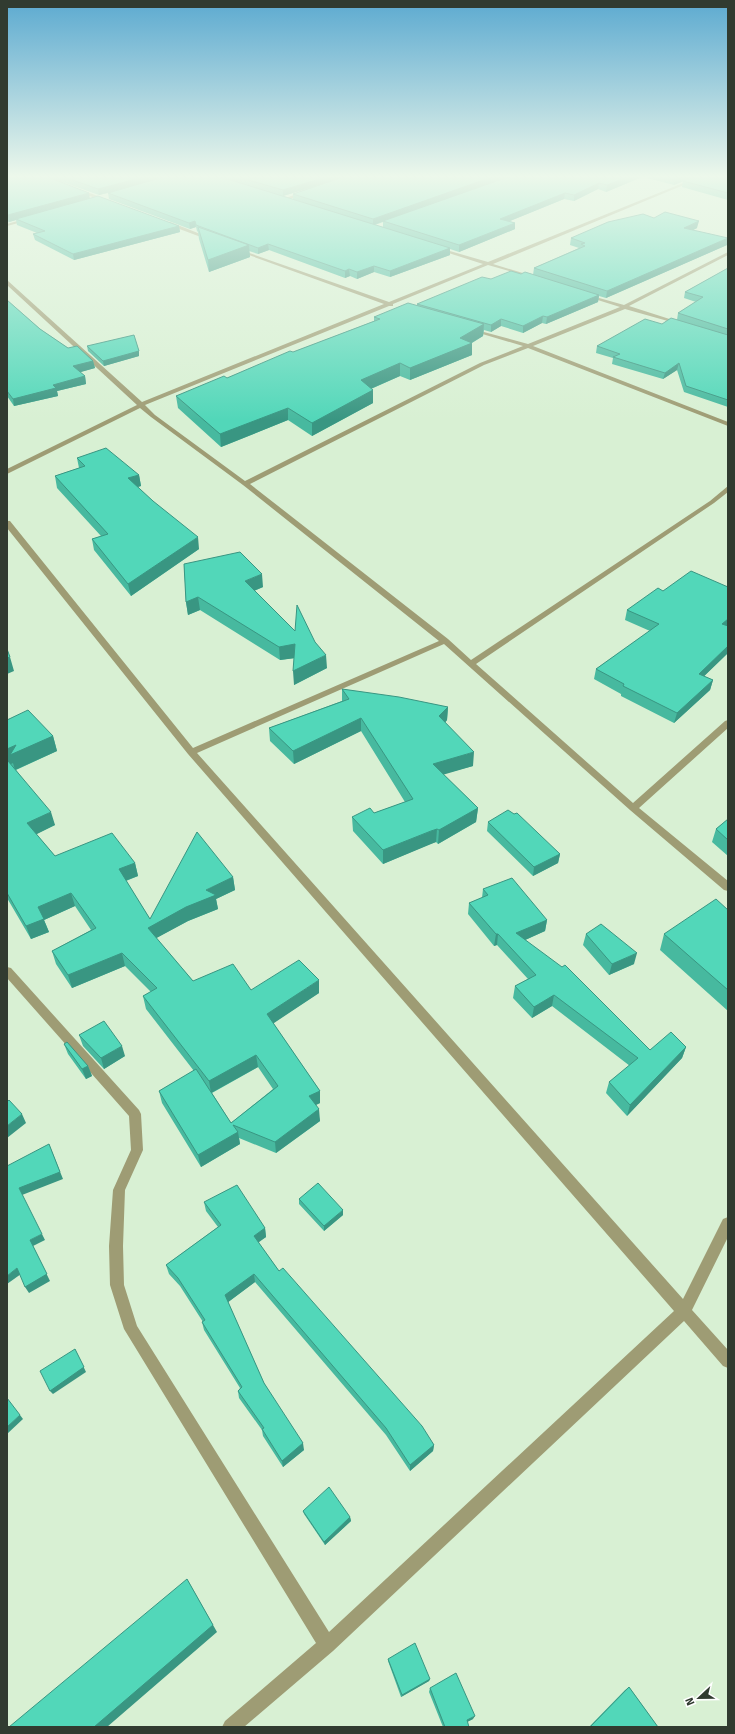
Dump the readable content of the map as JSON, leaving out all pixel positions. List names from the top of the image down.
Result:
{
  "north": "left"
}
